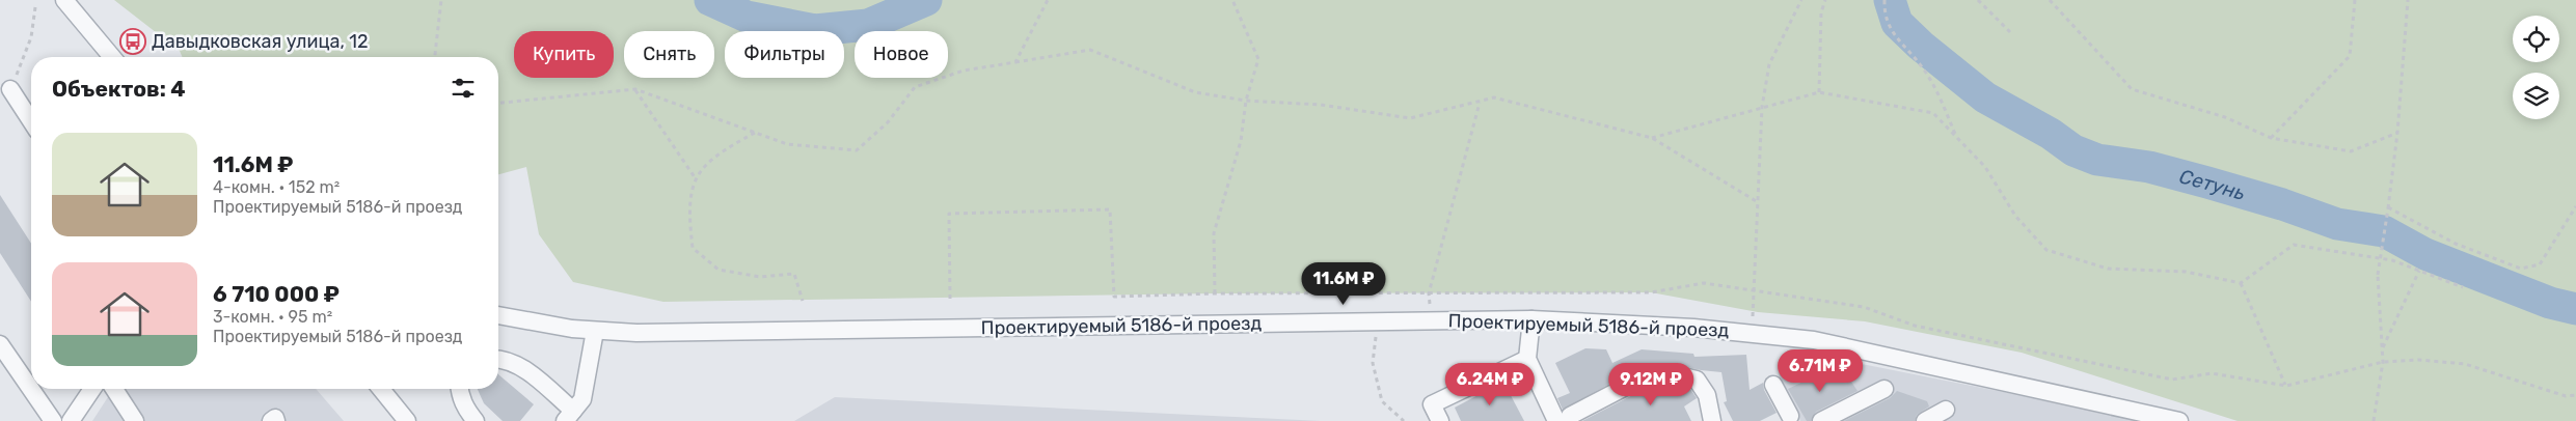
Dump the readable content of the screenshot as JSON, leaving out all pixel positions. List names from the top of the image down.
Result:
{
  "streets": {
    "street": ["Проектируемый 5186-й проезд"]
  },
  "water": ["Сетунь"],
  "places": {
    "bus stop": ["Давыдковская улица, 12"]
  },
  "page": {
    "chip": [
      "Купить",
      "Снять",
      "Фильтры",
      "Новое"
    ],
    "heading": "Объектов: 4",
    "list": [
      {
        "name": "11.6M ₽",
        "note": "4-комн. · 152 m² · Проектируемый 5186-й проезд"
      },
      {
        "name": "6 710 000 ₽",
        "note": "3-комн. · 95 m² · Проектируемый 5186-й проезд"
      }
    ],
    "price": [
      "11.6M ₽",
      "6.71M ₽",
      "6.24M ₽",
      "9.12M ₽"
    ]
  }
}
